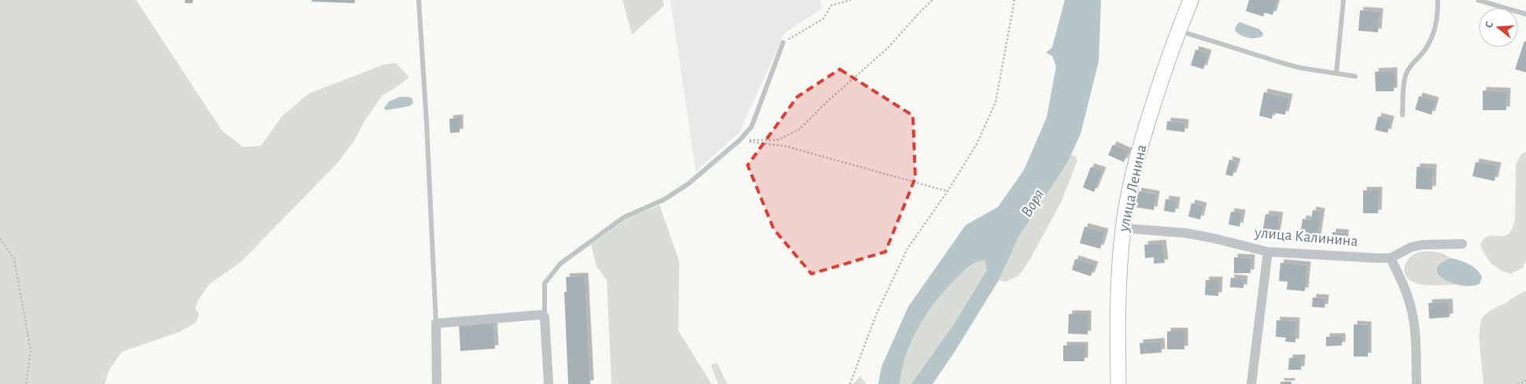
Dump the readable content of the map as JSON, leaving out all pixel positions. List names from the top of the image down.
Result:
{
  "streets": {
    "street": ["улица Ленина", "улица Калинина"]
  },
  "crossings": [
    ["улица Ленина", "улица Калинина"]
  ],
  "water": ["Воря"],
  "north": "left"
}
